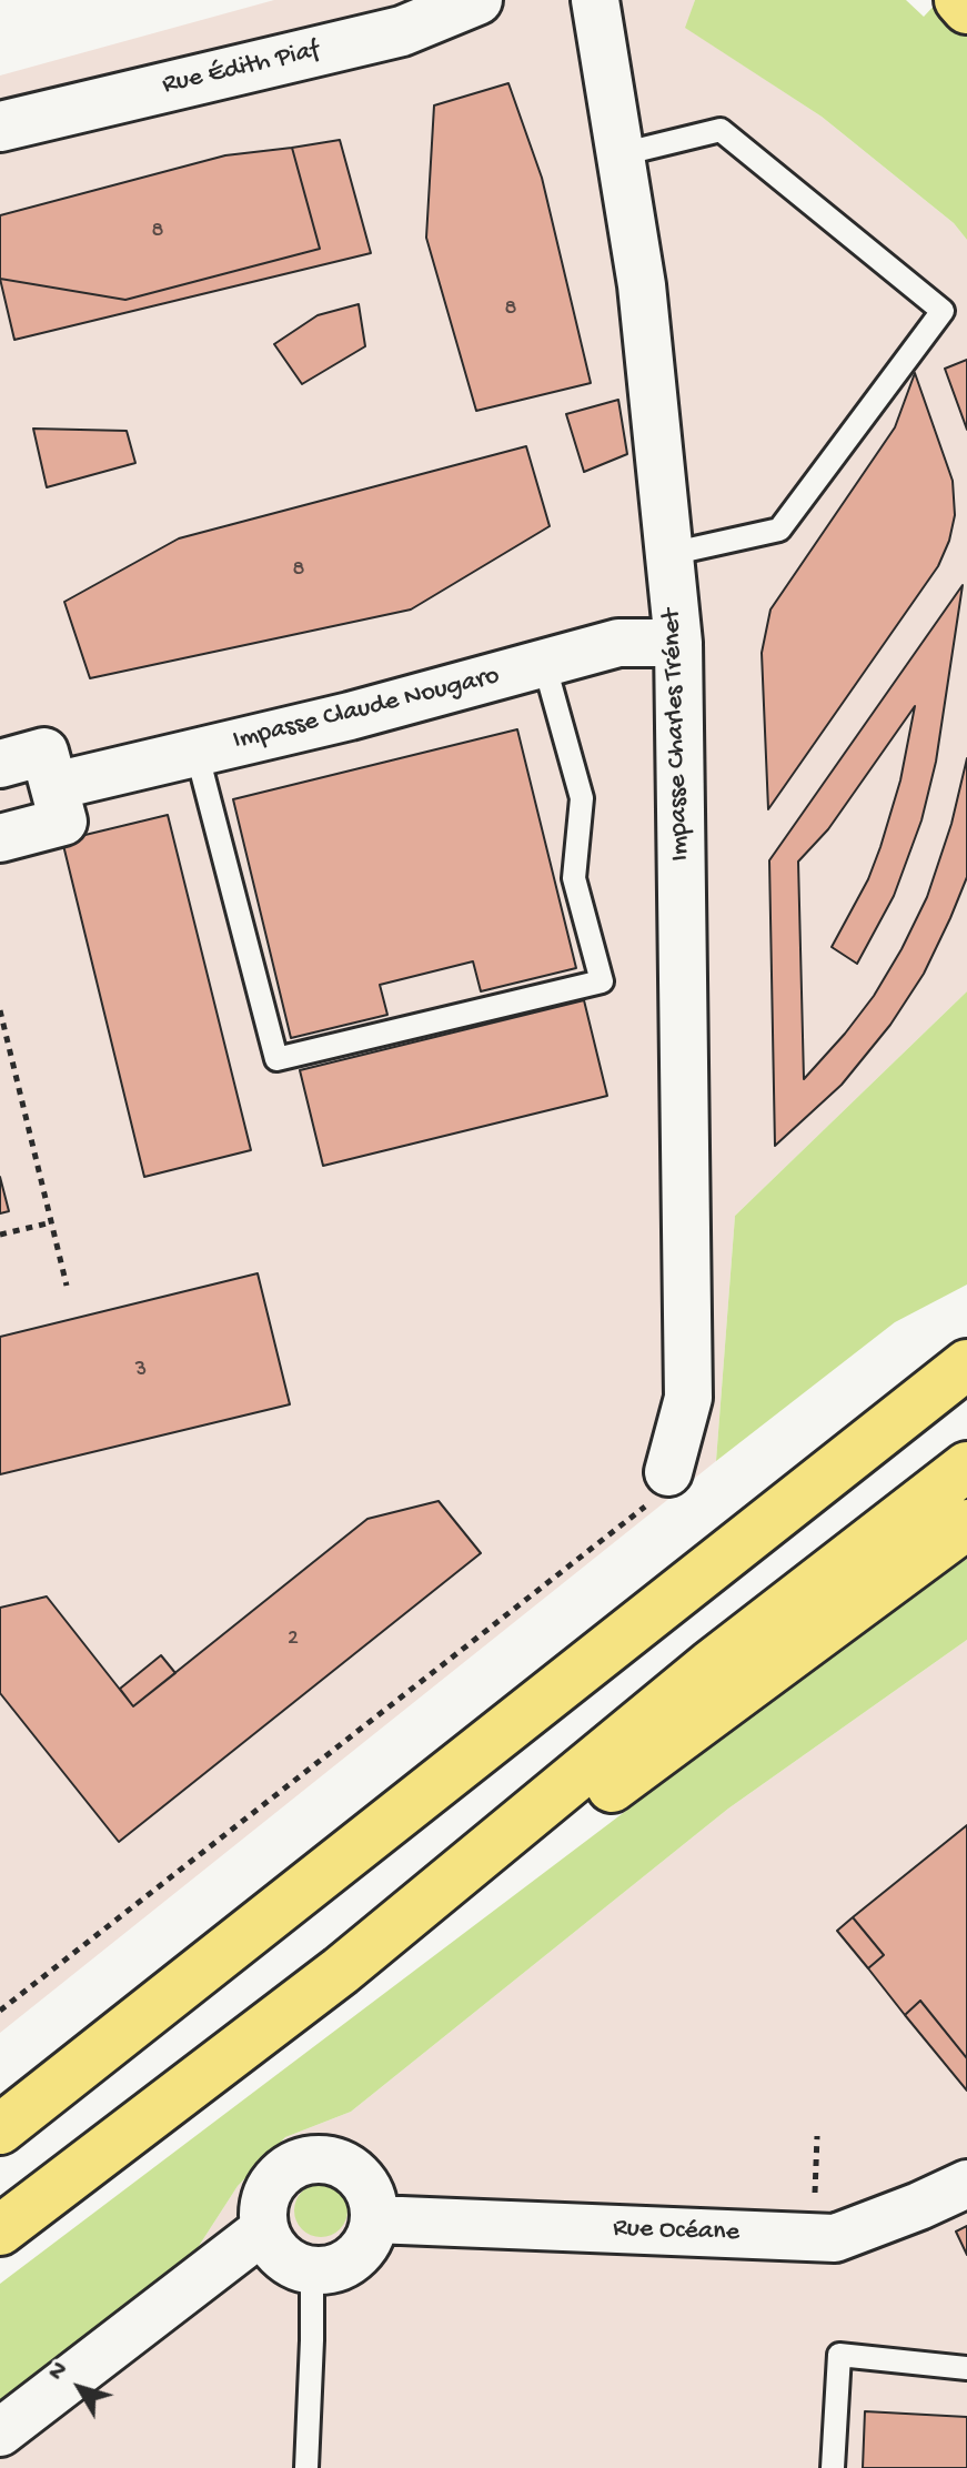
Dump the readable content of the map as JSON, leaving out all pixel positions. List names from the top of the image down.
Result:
{
  "streets": {
    "street": [
      "Rue Édith Piaf",
      "Impasse Claude Nougaro",
      "Impasse Charles Trénet",
      "Rue Océane"
    ]
  },
  "crossings": [
    ["Impasse Claude Nougaro", "Impasse Charles Trénet"]
  ],
  "house_numbers": [
    "8",
    "8",
    "8",
    "3",
    "2"
  ],
  "north": "top left"
}
